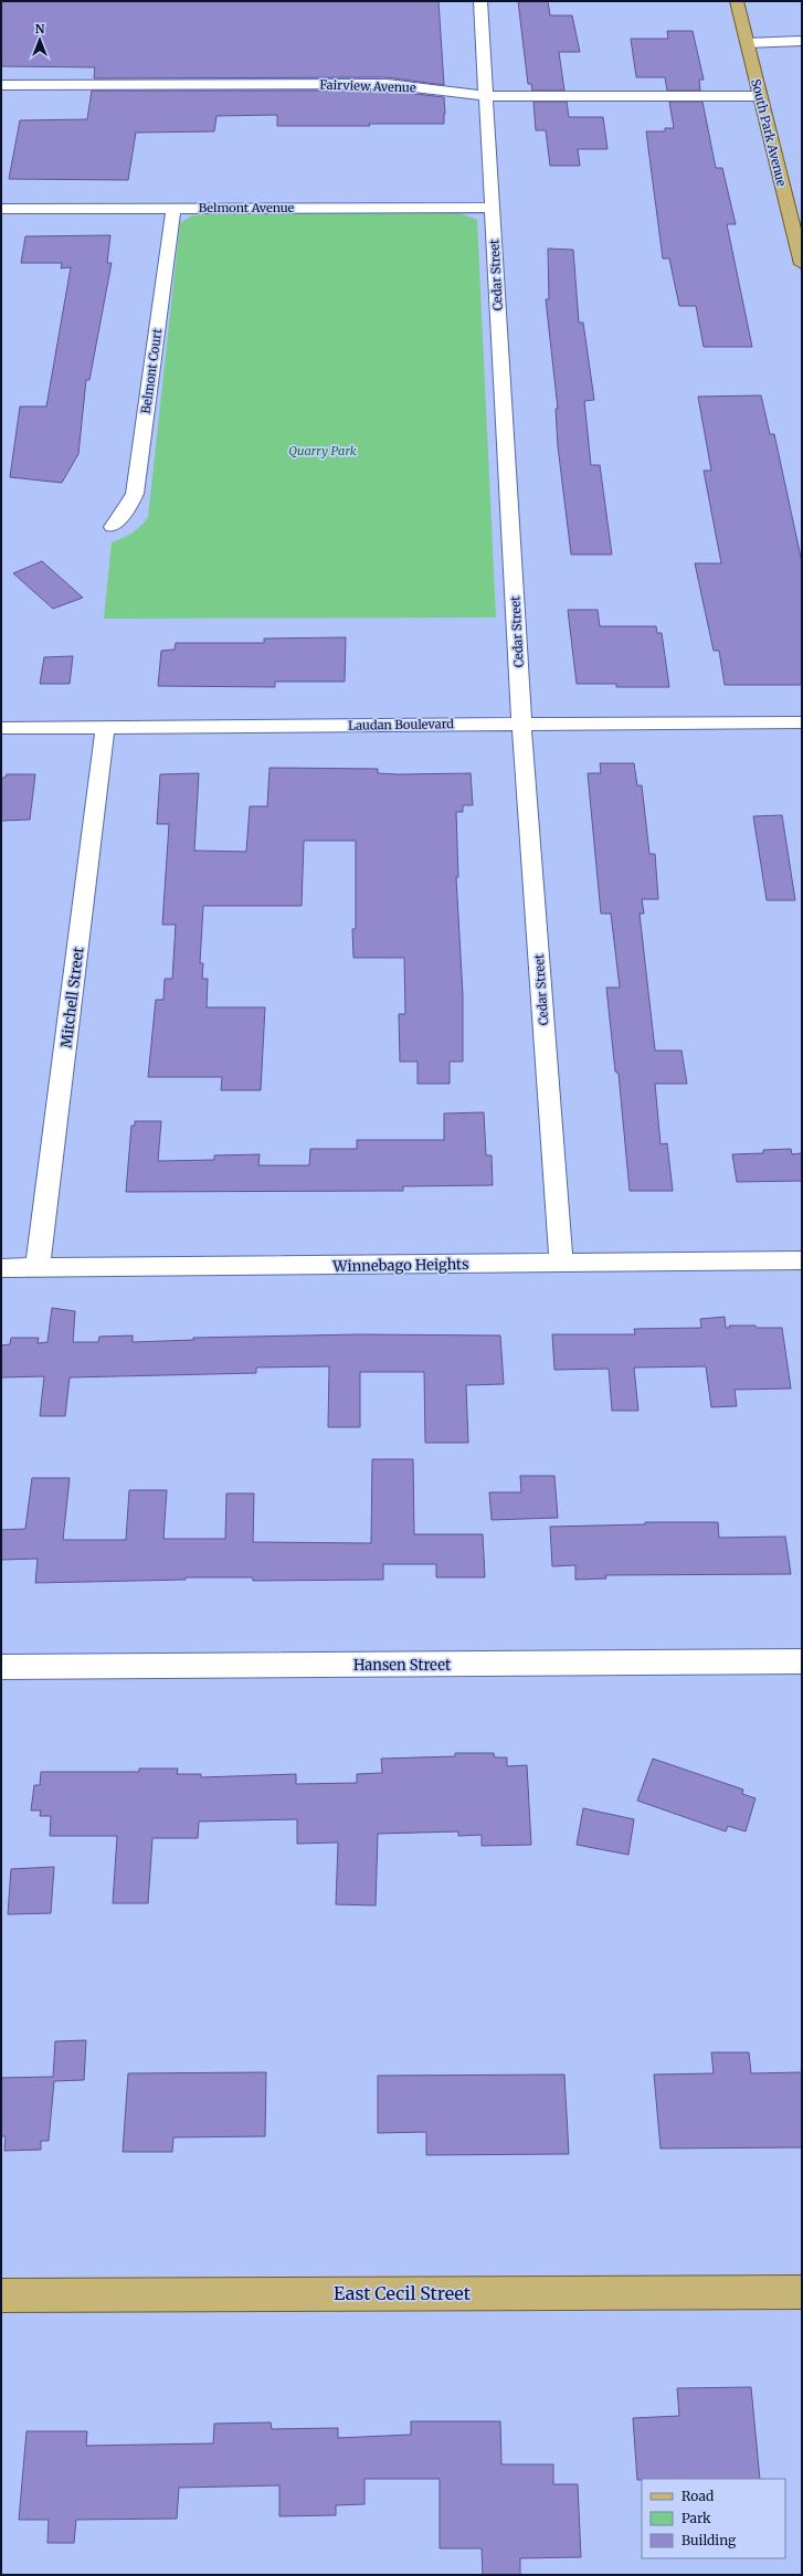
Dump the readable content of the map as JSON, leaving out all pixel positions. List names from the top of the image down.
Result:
{
  "streets": {
    "main road": ["South Park Avenue", "East Cecil Street"],
    "street": [
      "Fairview Avenue",
      "Belmont Avenue",
      "Cedar Street",
      "Belmont Court",
      "Laudan Boulevard",
      "Mitchell Street",
      "Winnebago Heights",
      "Hansen Street"
    ]
  },
  "crossings": [
    ["Fairview Avenue", "South Park Avenue"],
    ["Fairview Avenue", "Cedar Street"],
    ["Belmont Avenue", "Cedar Street"],
    ["Belmont Avenue", "Belmont Court"],
    ["Cedar Street", "Laudan Boulevard"],
    ["Cedar Street", "Winnebago Heights"],
    ["Laudan Boulevard", "Mitchell Street"],
    ["Mitchell Street", "Winnebago Heights"]
  ],
  "parks": ["Quarry Park"],
  "legend": ["Road", "Park", "Building"],
  "north": "top"
}
